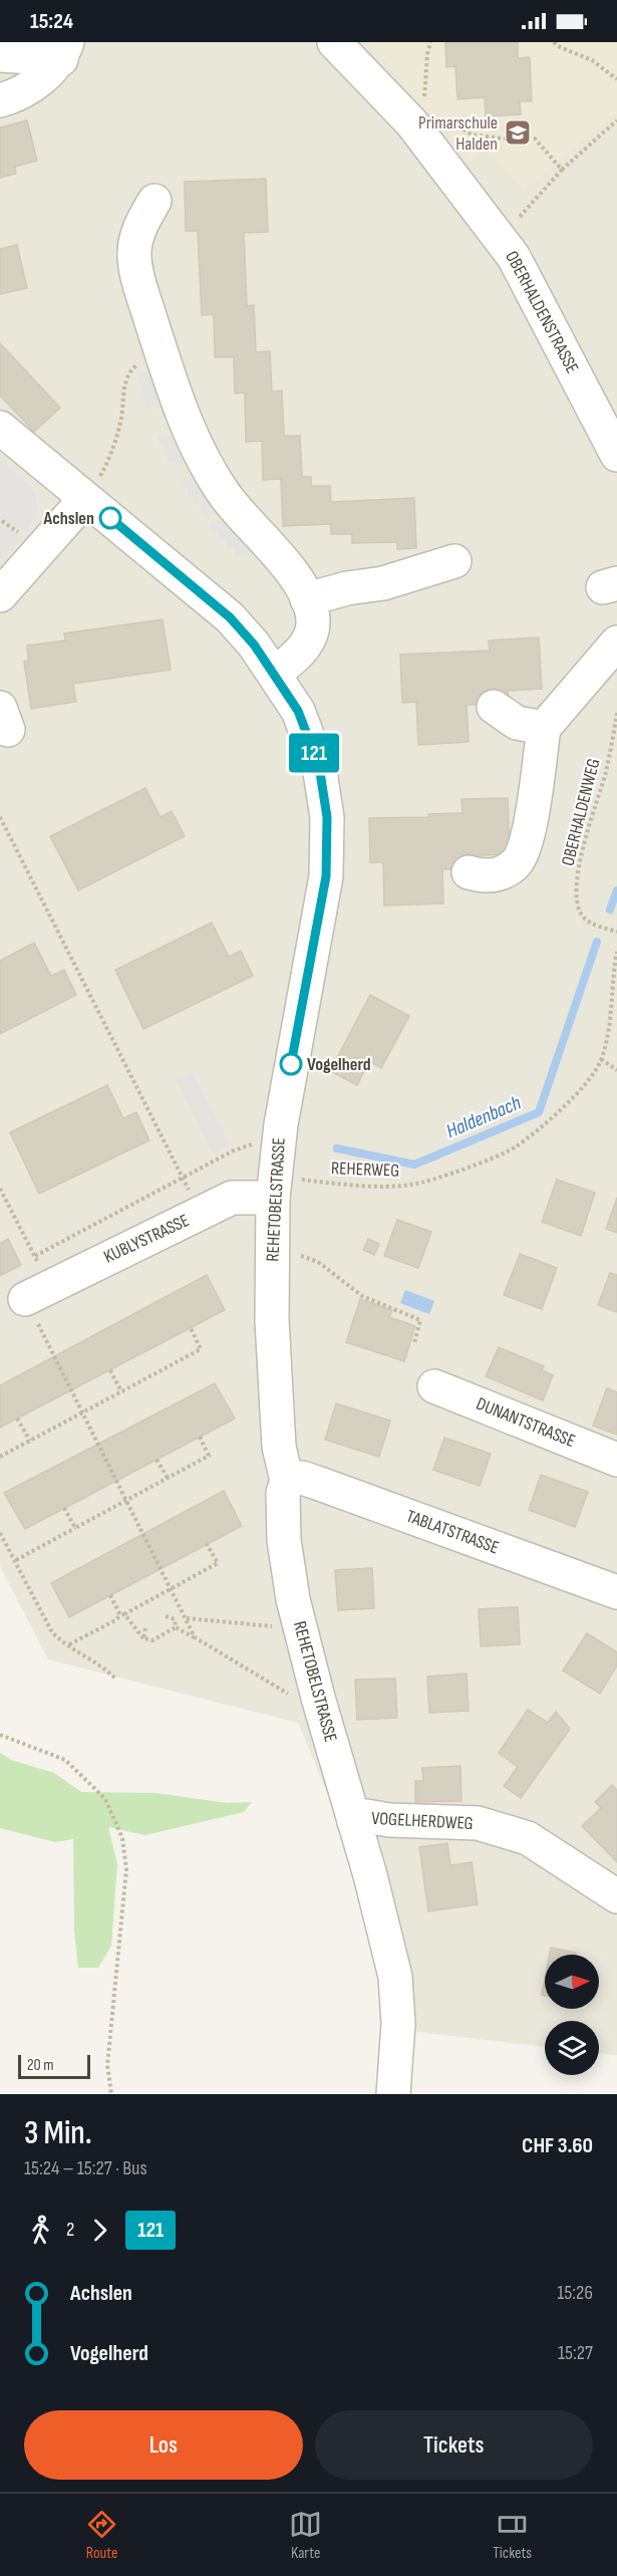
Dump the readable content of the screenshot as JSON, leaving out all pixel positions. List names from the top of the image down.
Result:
{
  "streets": {
    "street": [
      "OBERHALDENSTRASSE",
      "REHETOBELSTRASSE",
      "KUBLYSTRASSE",
      "DUNANTSTRASSE",
      "TABLATSTRASSE",
      "VOGELHERDWEG"
    ],
    "path": ["OBERHALDENWEG", "REHERWEG"]
  },
  "crossings": [
    ["REHETOBELSTRASSE", "KUBLYSTRASSE"],
    ["REHETOBELSTRASSE", "TABLATSTRASSE"],
    ["REHETOBELSTRASSE", "VOGELHERDWEG"]
  ],
  "water": ["Haldenbach"],
  "places": {
    "school or university": ["Primarschule Halden"],
    "other": ["Achslen", "Vogelherd"]
  },
  "lines": ["bus line 121"],
  "scale_bar": "20 m",
  "north": "right",
  "page": {
    "status": "15:24",
    "on_map": "121",
    "scale": "20 m",
    "heading": ["3 Min.", "15:24 – 15:27 · Bus", "CHF 3.60"],
    "legs": ["2", "121"],
    "list": [
      {
        "name": "Achslen",
        "value": "15:26"
      },
      {
        "name": "Vogelherd",
        "value": "15:27"
      }
    ],
    "buttons": ["Los", "Tickets"],
    "tabs": ["Route", "Karte", "Tickets"]
  }
}
